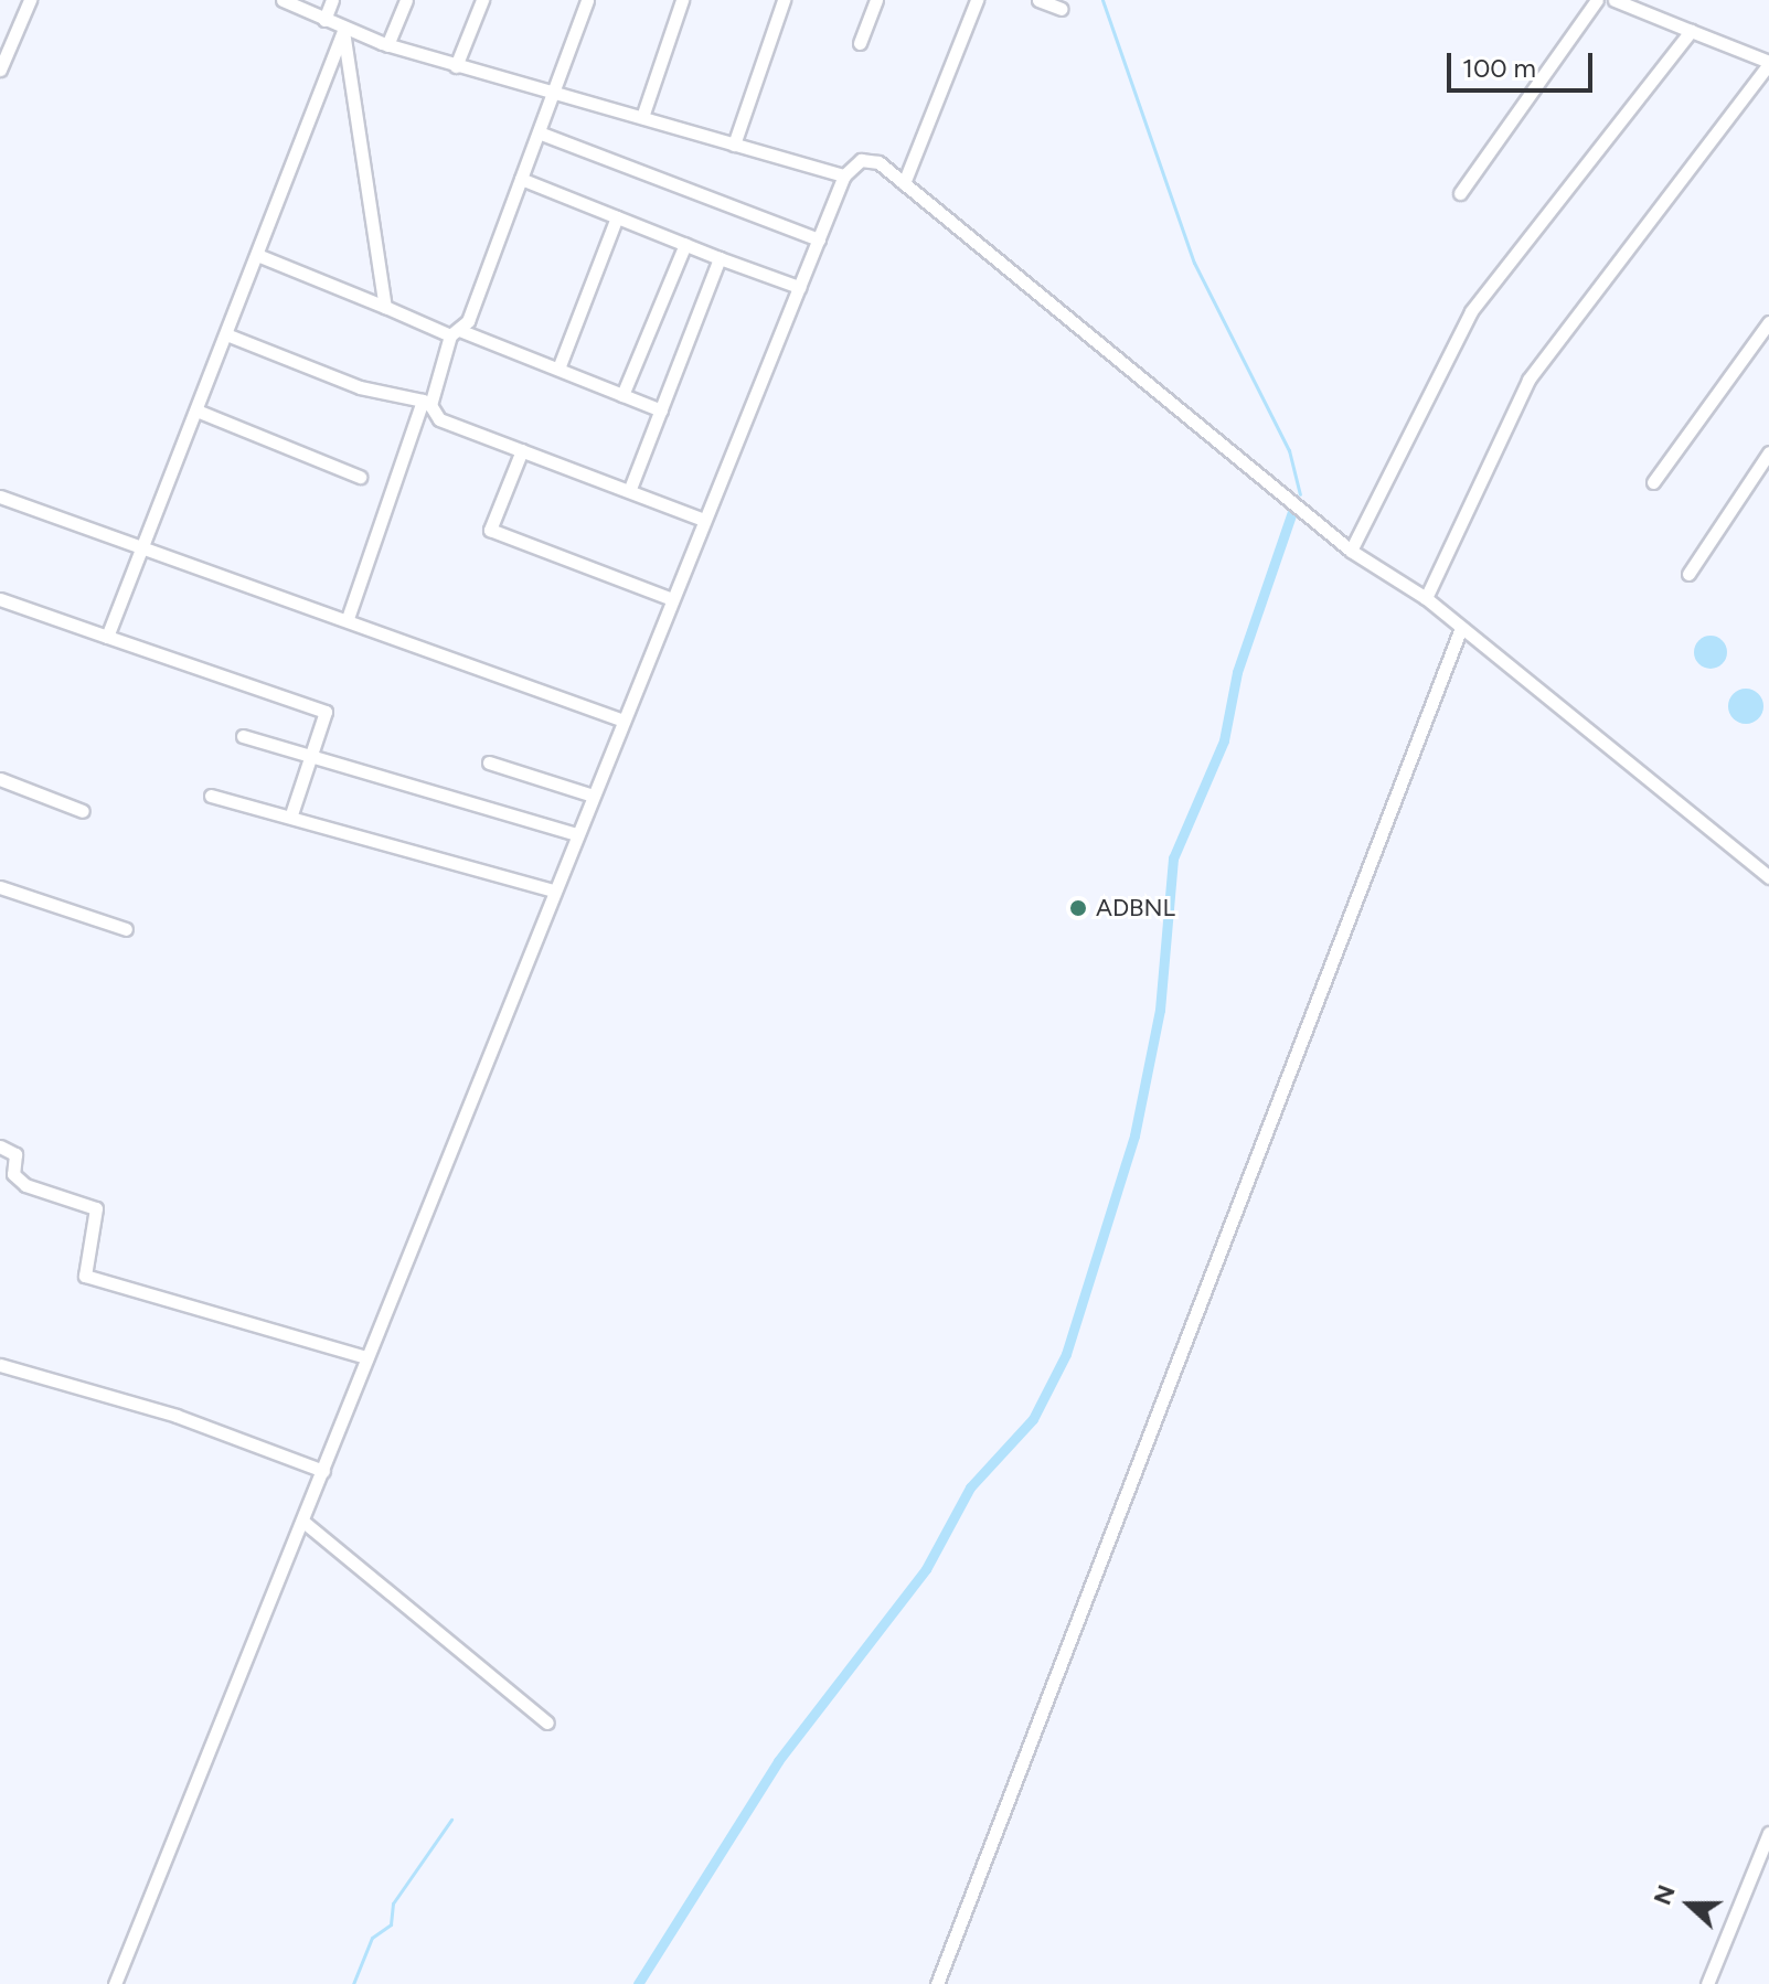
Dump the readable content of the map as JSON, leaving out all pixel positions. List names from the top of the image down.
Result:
{
  "places": ["ADBNL"],
  "scale_bar": "100 m",
  "north": "left"
}
